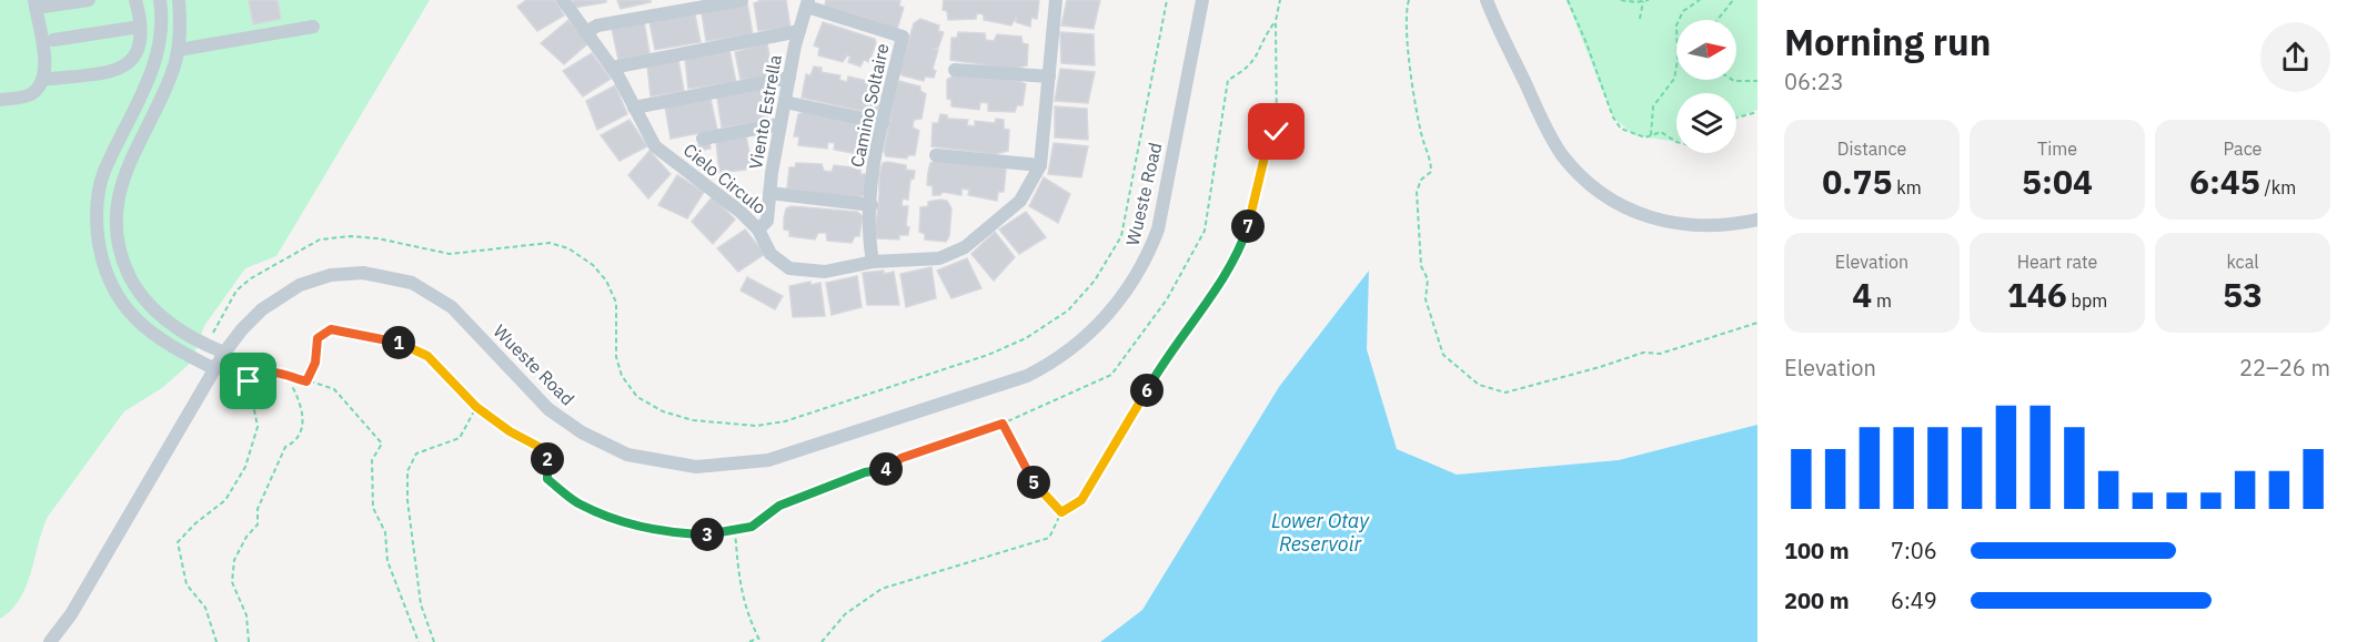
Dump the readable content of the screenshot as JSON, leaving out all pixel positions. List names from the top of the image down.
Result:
{
  "streets": {
    "street": [
      "Camino Soltaire",
      "Viento Estrella",
      "Cielo Circulo",
      "Wueste Road"
    ]
  },
  "crossings": [
    ["Camino Soltaire", "Viento Estrella"],
    ["Camino Soltaire", "Cielo Circulo"],
    ["Viento Estrella", "Cielo Circulo"]
  ],
  "water": ["Lower Otay Reservoir"],
  "north": "right",
  "page": {
    "heading": ["Morning run", "06:23"],
    "stats": [
      ["Distance", "0.75 km"],
      ["Time", "5:04"],
      ["Pace", "6:45 /km"],
      ["Elevation", "4 m"],
      ["Heart rate", "146 bpm"],
      ["kcal", "53"]
    ],
    "pins": [
      "7",
      "1",
      "6",
      "2",
      "4",
      "5",
      "3"
    ],
    "chart": ["Elevation", "22–26 m"],
    "list": [
      {
        "name": "100 m",
        "note": "7:06"
      },
      {
        "name": "200 m",
        "note": "6:49"
      }
    ]
  }
}
